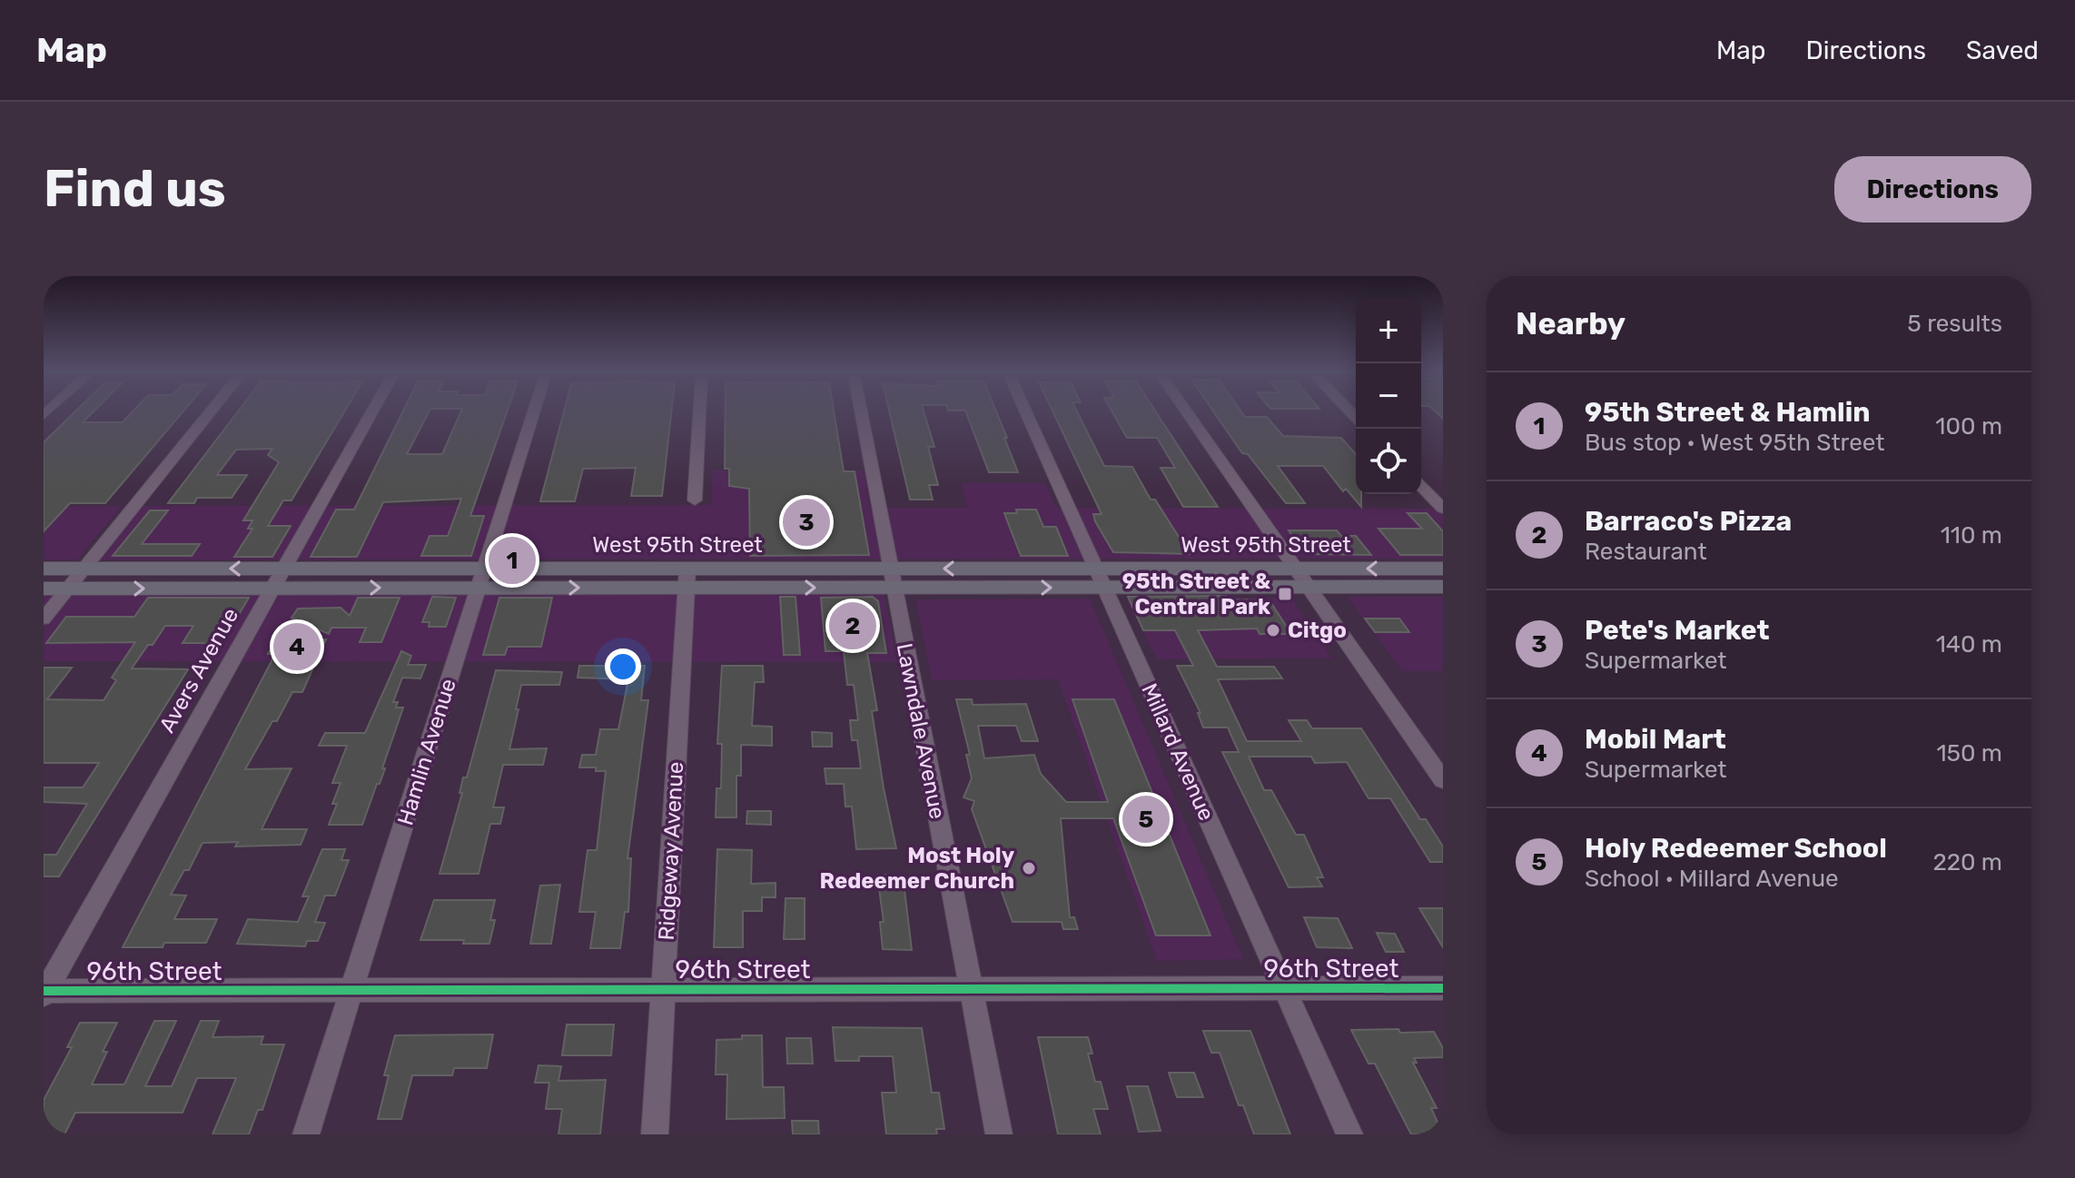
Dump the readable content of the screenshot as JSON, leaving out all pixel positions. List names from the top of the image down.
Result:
{
  "streets": {
    "main road": ["West 95th Street"],
    "street": [
      "Avers Avenue",
      "Lawndale Avenue",
      "Hamlin Avenue",
      "Millard Avenue",
      "Ridgeway Avenue",
      "96th Street"
    ]
  },
  "crossings": [
    ["West 95th Street", "Avers Avenue"],
    ["West 95th Street", "Lawndale Avenue"],
    ["West 95th Street", "Hamlin Avenue"],
    ["West 95th Street", "Millard Avenue"],
    ["West 95th Street", "Ridgeway Avenue"],
    ["Avers Avenue", "96th Street"],
    ["Lawndale Avenue", "96th Street"],
    ["Hamlin Avenue", "96th Street"],
    ["Millard Avenue", "96th Street"],
    ["Ridgeway Avenue", "96th Street"]
  ],
  "places": {
    "transit": ["95th Street & Central Park"],
    "other": ["Citgo", "Most Holy Redeemer Church"]
  },
  "page": {
    "header": "Map",
    "nav": ["Map", "Directions", "Saved"],
    "buttons": "Directions",
    "title": "Find us",
    "heading": ["Nearby", "5 results"],
    "map_buttons": ["+", "−"],
    "list": [
      {
        "mark": "1",
        "name": "95th Street & Hamlin",
        "note": "Bus stop · West 95th Street",
        "value": "100 m"
      },
      {
        "mark": "2",
        "name": "Barraco's Pizza",
        "note": "Restaurant",
        "value": "110 m"
      },
      {
        "mark": "3",
        "name": "Pete's Market",
        "note": "Supermarket",
        "value": "140 m"
      },
      {
        "mark": "4",
        "name": "Mobil Mart",
        "note": "Supermarket",
        "value": "150 m"
      },
      {
        "mark": "5",
        "name": "Holy Redeemer School",
        "note": "School · Millard Avenue",
        "value": "220 m"
      }
    ],
    "pins": [
      "3",
      "1",
      "2",
      "4",
      "5"
    ]
  }
}
